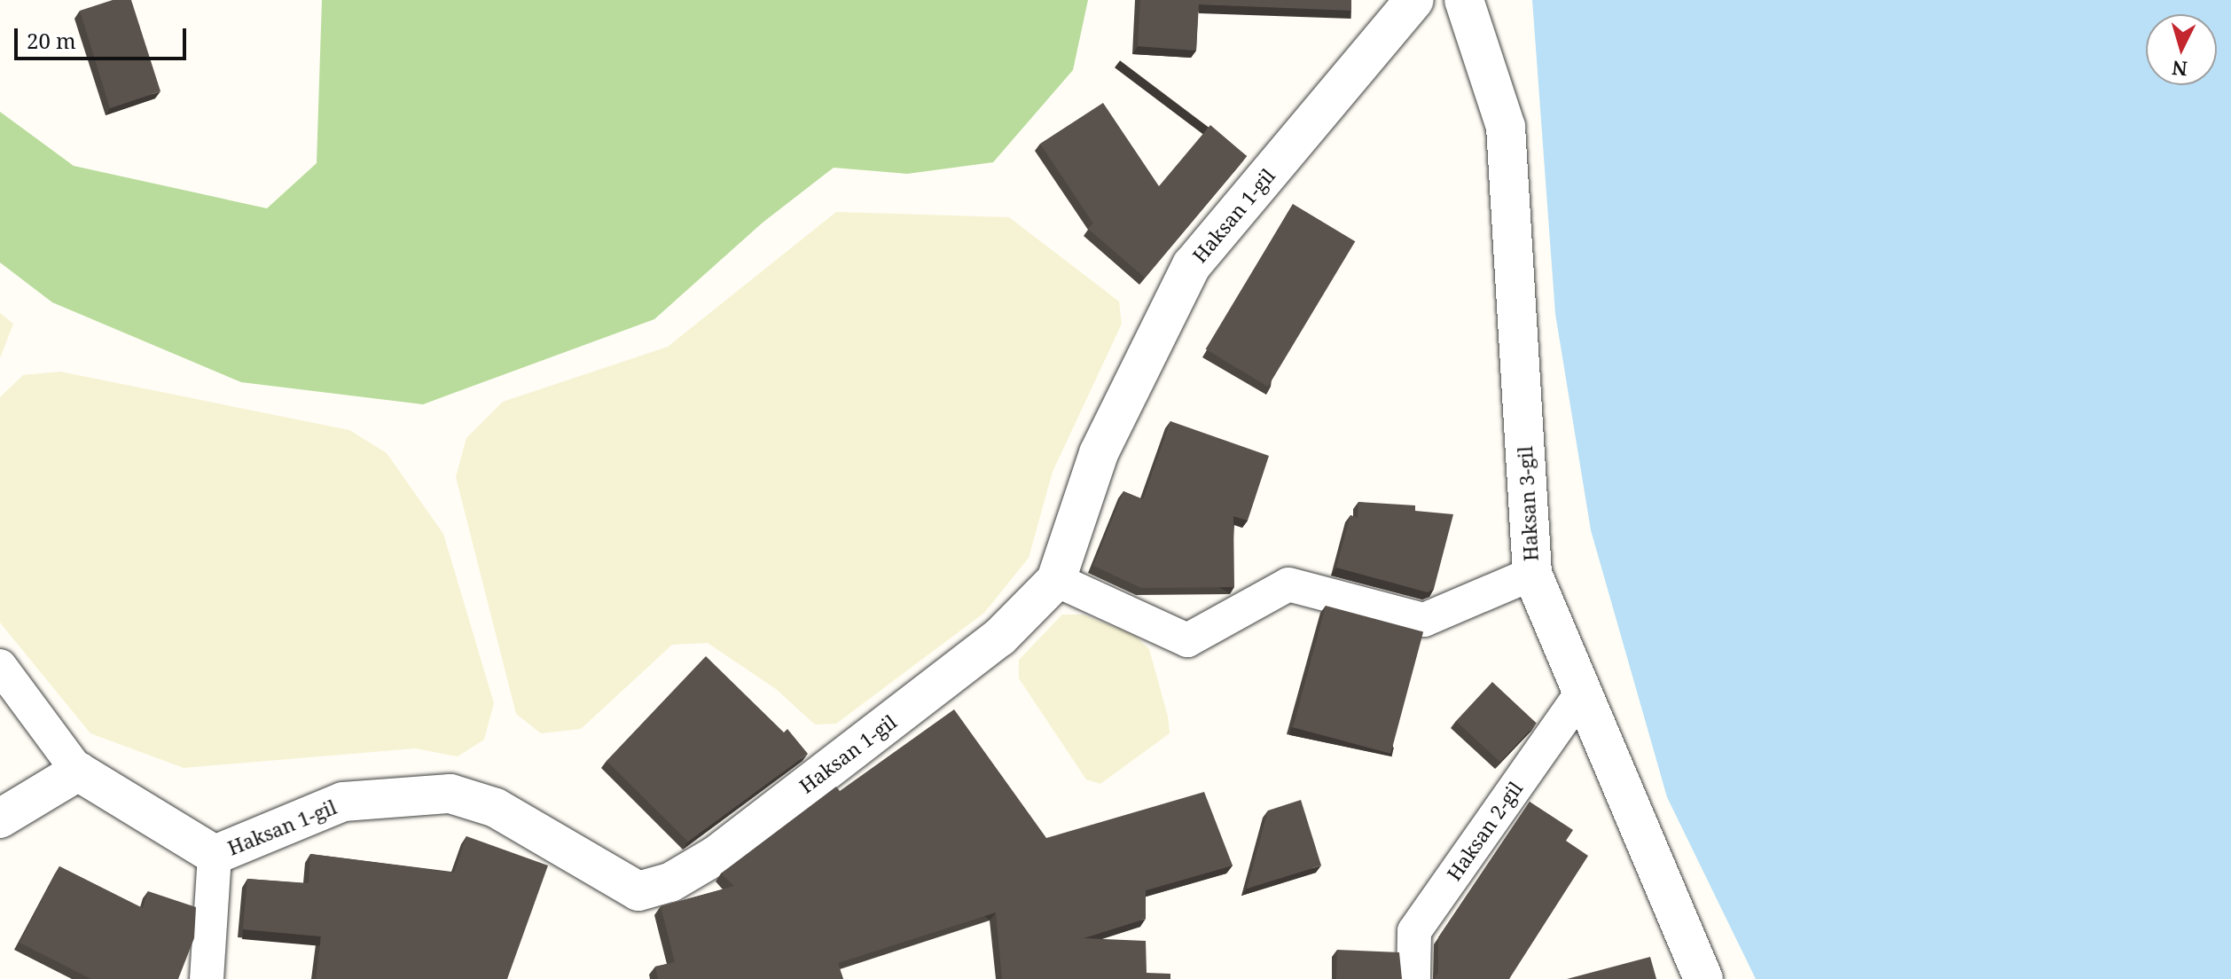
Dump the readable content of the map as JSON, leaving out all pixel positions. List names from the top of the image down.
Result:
{
  "streets": {
    "street": ["Haksan 1-gil", "Haksan 3-gil"],
    "lane": ["Haksan 2-gil"]
  },
  "crossings": [
    ["Haksan 3-gil", "Haksan 2-gil"]
  ],
  "scale_bar": "20 m",
  "north": "bottom"
}
